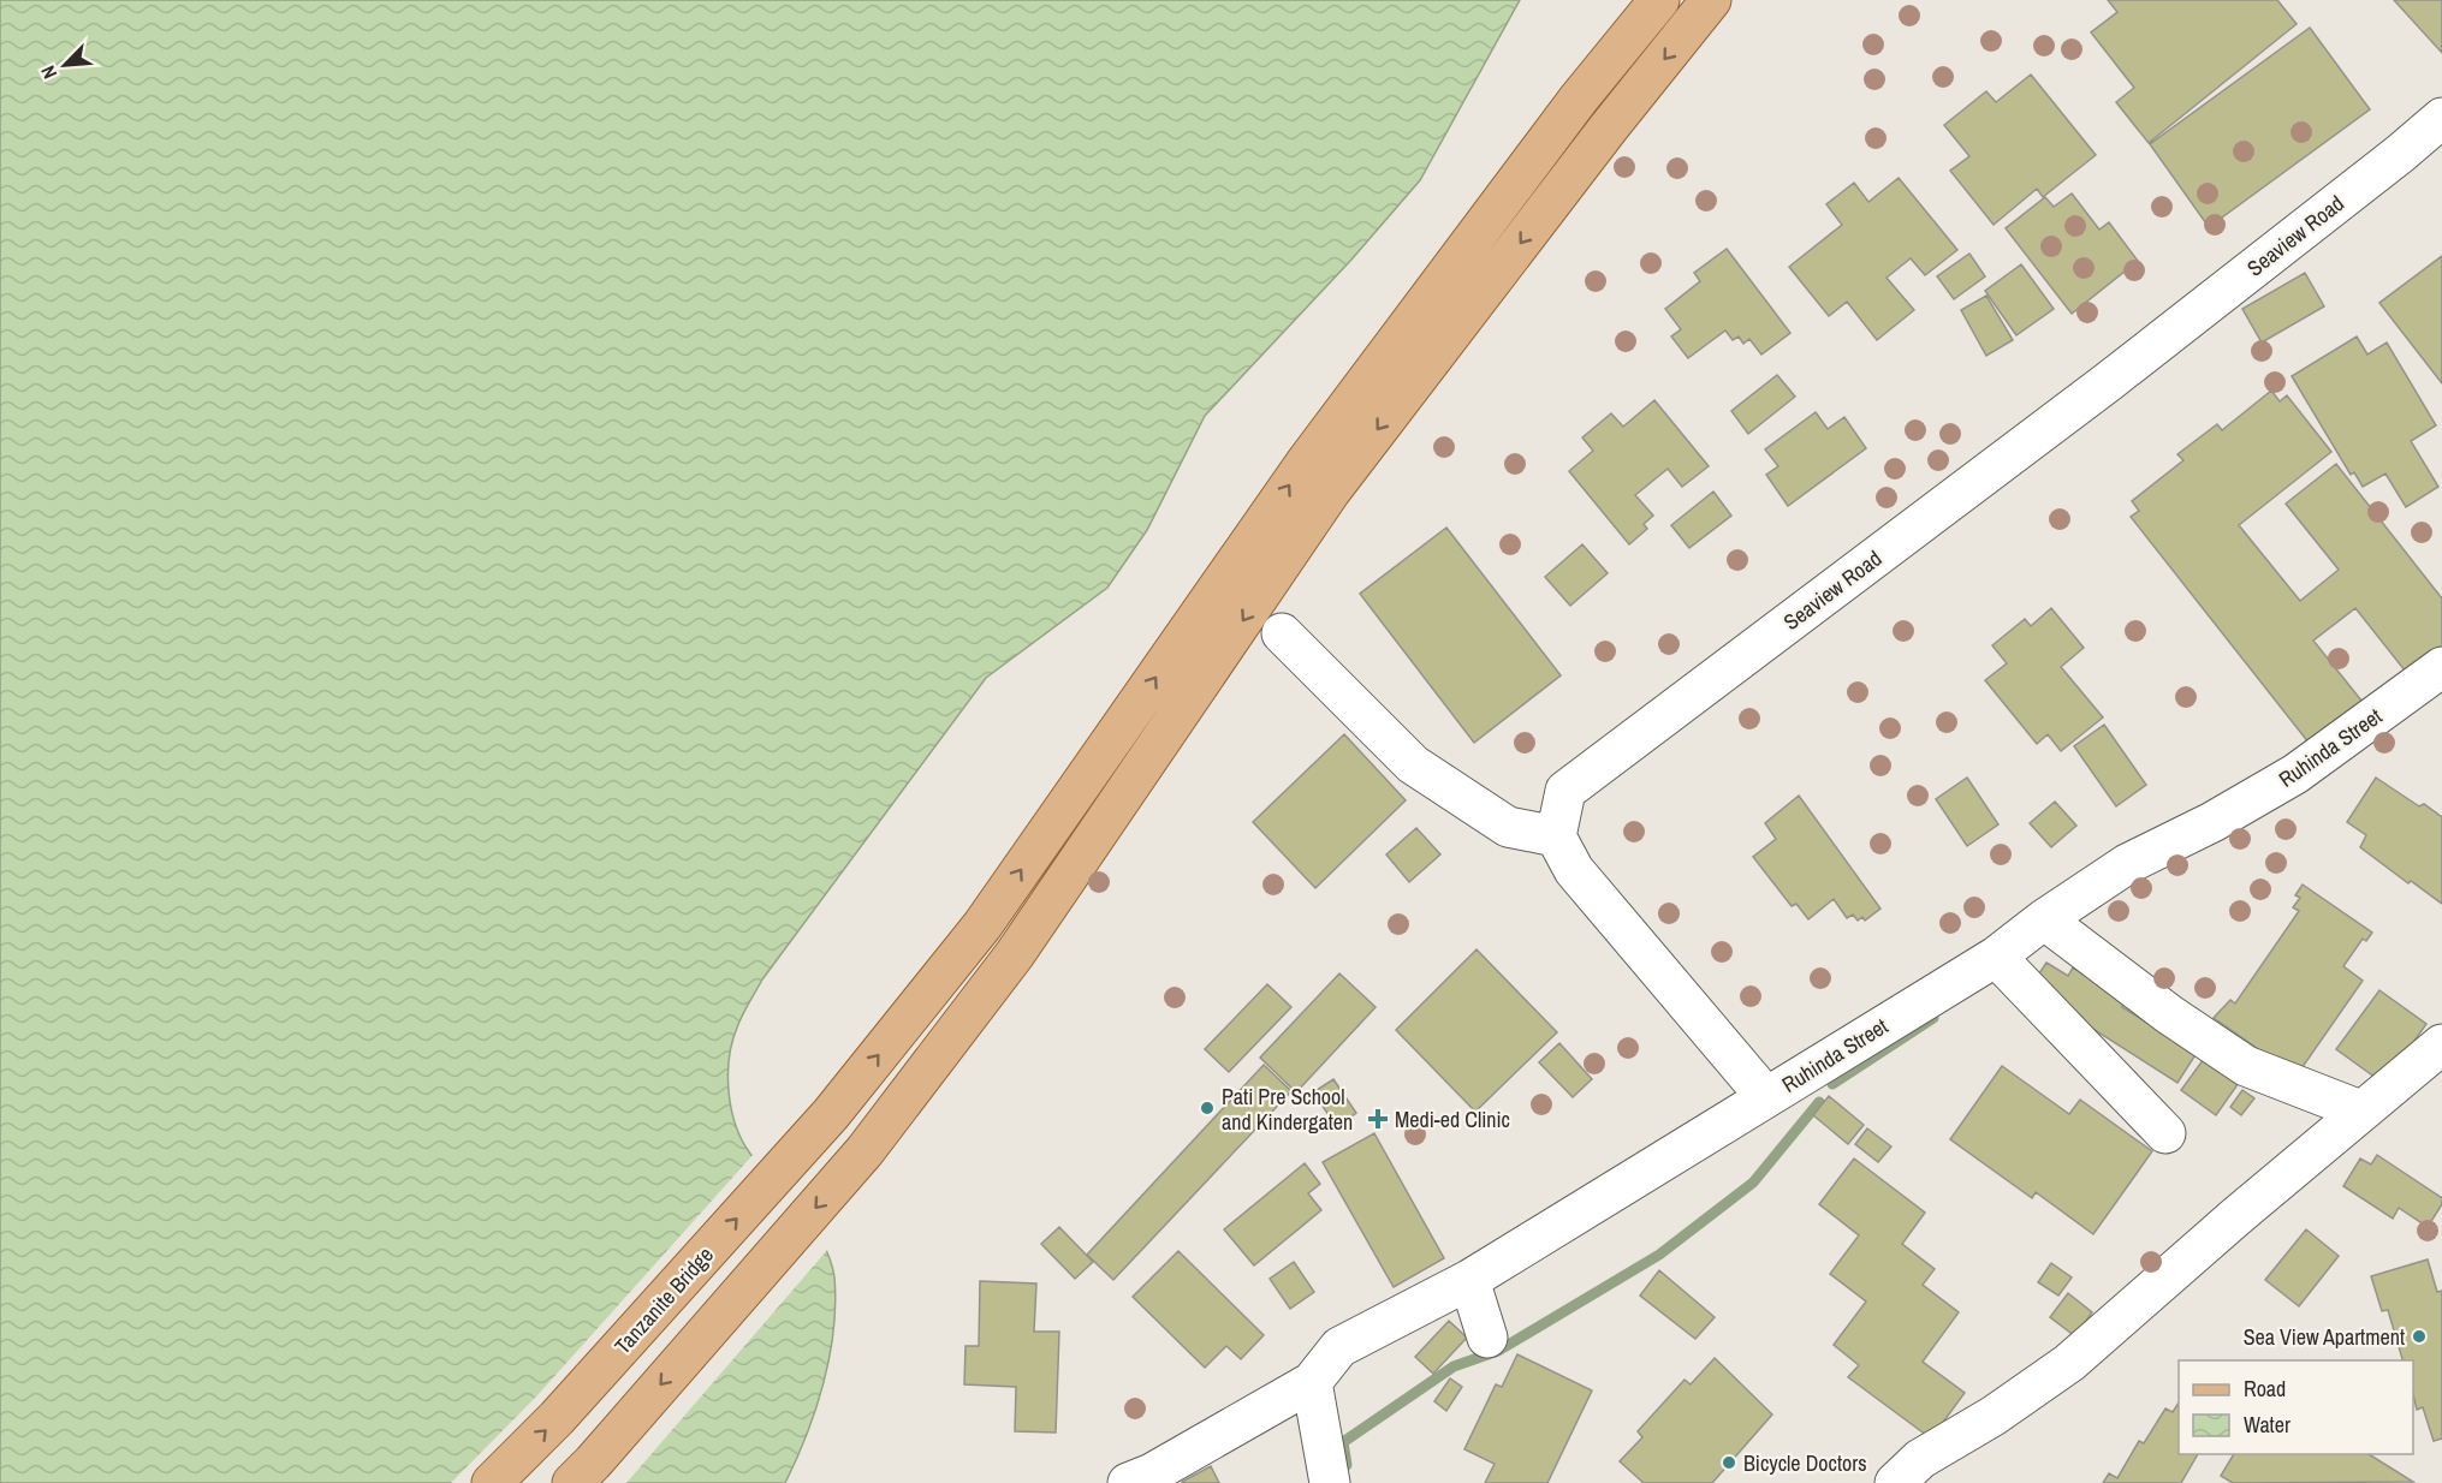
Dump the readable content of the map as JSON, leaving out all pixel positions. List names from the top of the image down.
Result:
{
  "streets": {
    "main road": ["Tanzanite Bridge"],
    "street": ["Seaview Road", "Ruhinda Street"]
  },
  "places": {
    "other": ["Pati Pre School and Kindergaten", "Sea View Apartment", "Bicycle Doctors"],
    "health": ["Medi-ed Clinic"]
  },
  "legend": ["Road", "Water"],
  "north": "bottom left"
}
